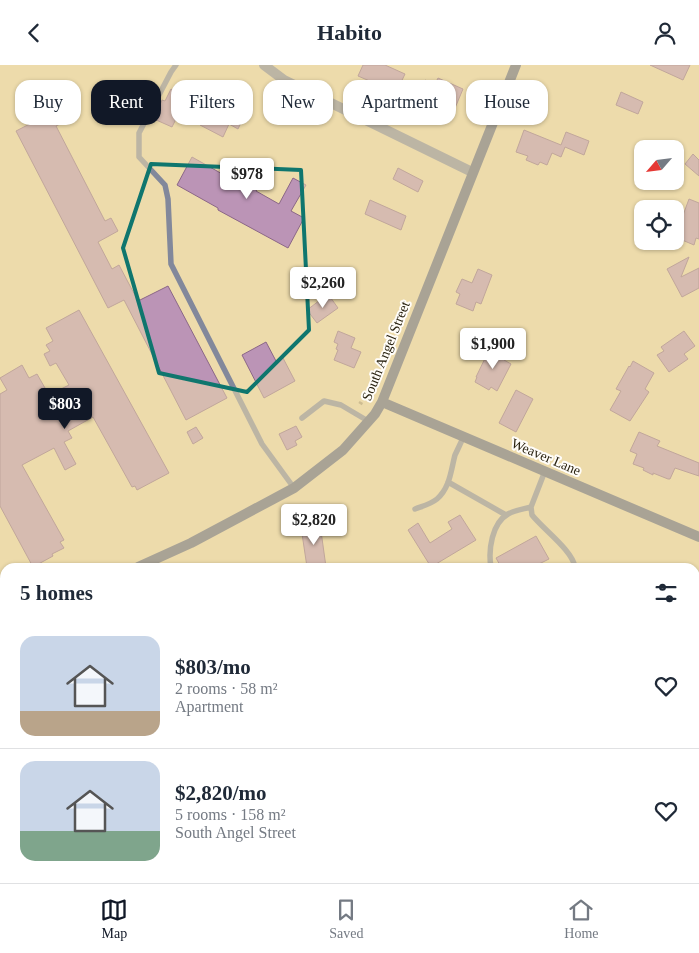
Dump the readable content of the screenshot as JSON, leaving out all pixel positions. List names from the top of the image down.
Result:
{
  "streets": {
    "main road": ["South Angel Street", "Weaver Lane"]
  },
  "crossings": [
    ["South Angel Street", "Weaver Lane"]
  ],
  "north": "bottom left",
  "page": {
    "header": "Habito",
    "chip": [
      "Buy",
      "Rent",
      "Filters",
      "New",
      "Apartment",
      "House"
    ],
    "price": [
      "$978",
      "$2,260",
      "$1,900",
      "$803",
      "$2,820"
    ],
    "heading": "5 homes",
    "list": [
      {
        "name": "$803/mo",
        "note": "2 rooms · 58 m² · Apartment"
      },
      {
        "name": "$2,820/mo",
        "note": "5 rooms · 158 m² · South Angel Street"
      }
    ],
    "tabs": ["Map", "Saved", "Home"]
  }
}
